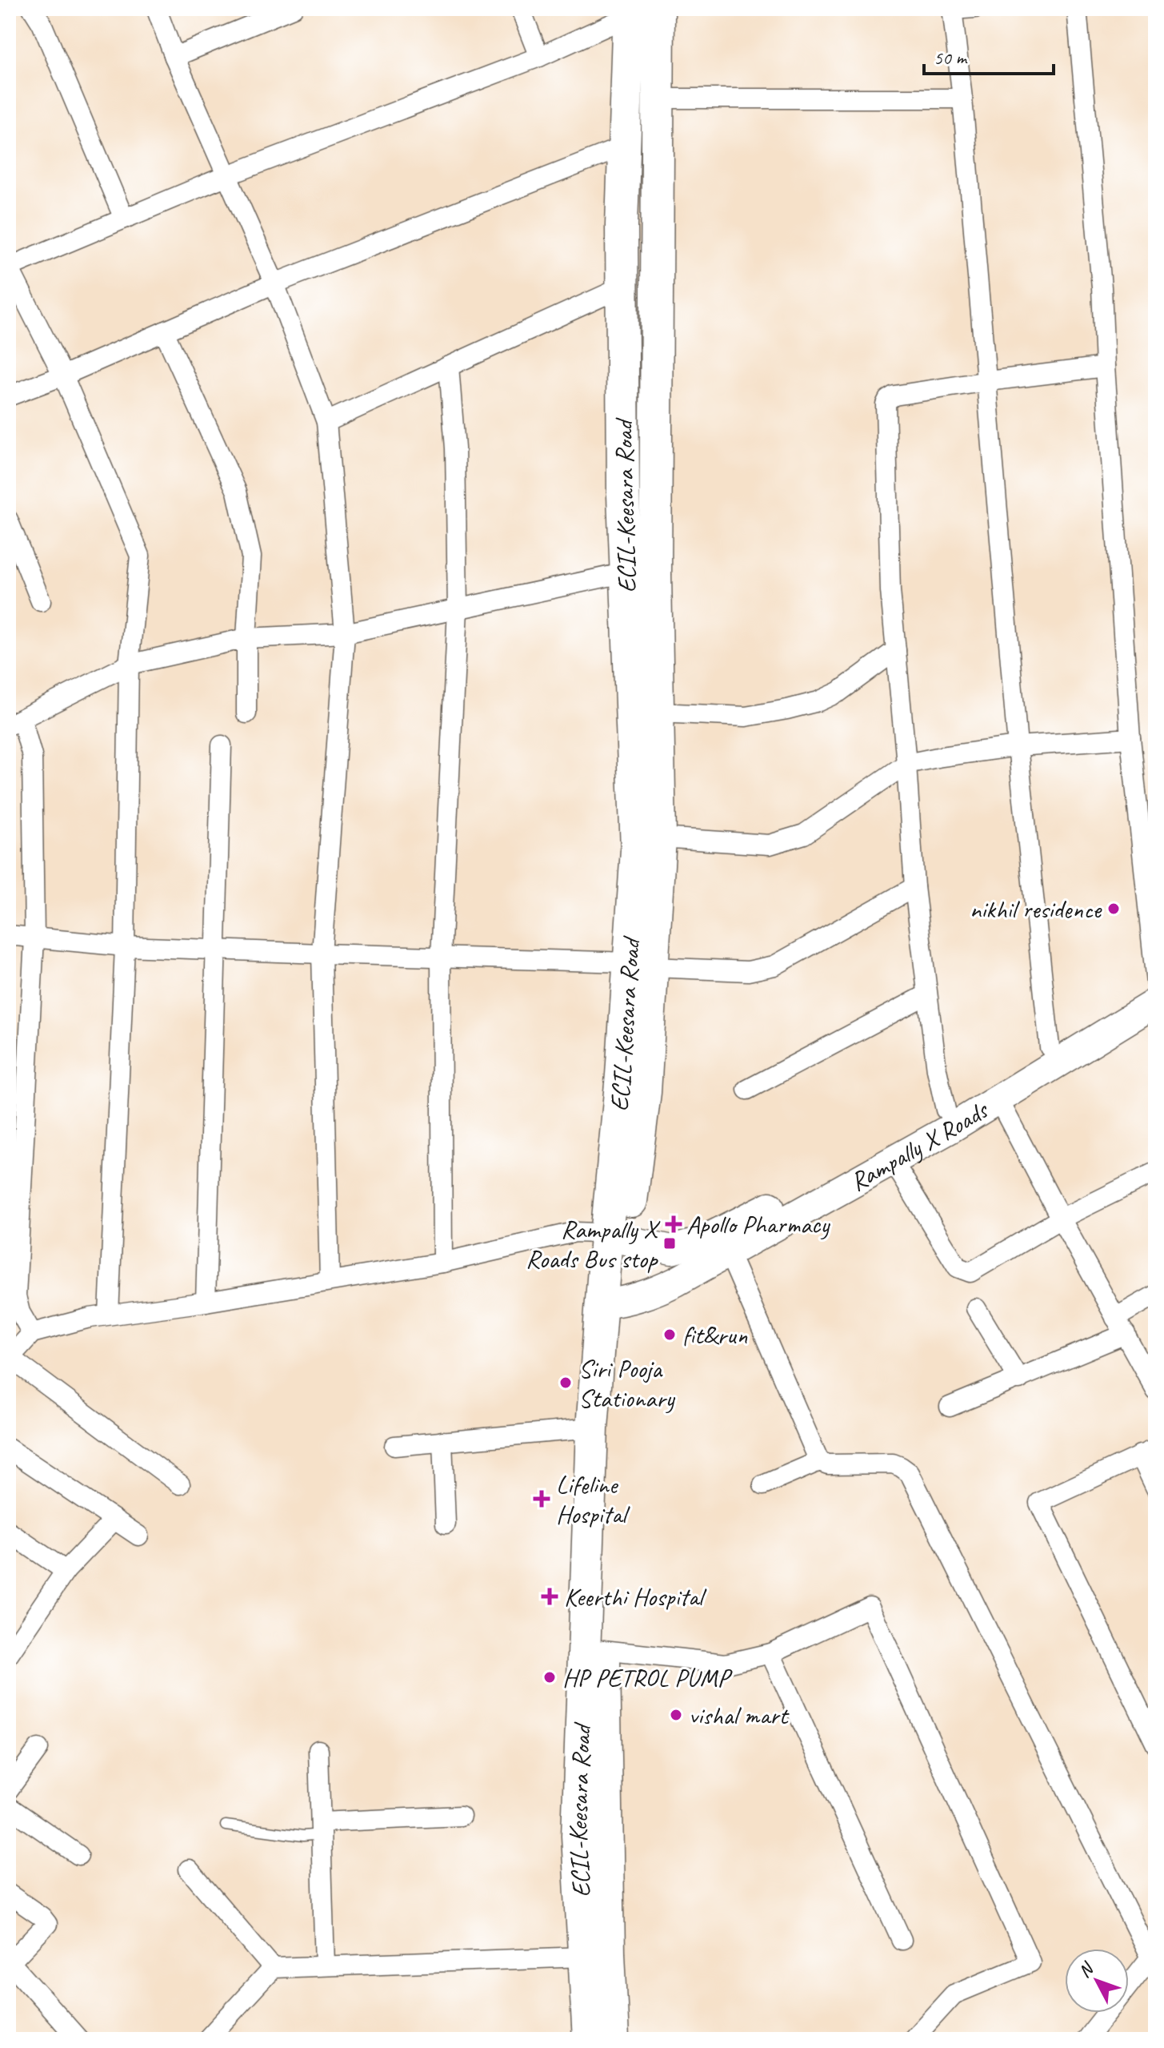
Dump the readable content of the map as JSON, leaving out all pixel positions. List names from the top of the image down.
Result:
{
  "streets": {
    "main road": ["ECIL-Keesara Road", "Rampally X Roads"]
  },
  "crossings": [
    ["ECIL-Keesara Road", "Rampally X Roads"]
  ],
  "places": {
    "other": [
      "nikhil residence",
      "fit&run",
      "Siri Pooja Stationary",
      "HP PETROL PUMP",
      "vishal mart"
    ],
    "health": ["Apollo Pharmacy", "Lifeline Hospital", "Keerthi Hospital"],
    "transit": ["Rampally X Roads Bus stop"]
  },
  "scale_bar": "50 m",
  "north": "top left"
}
